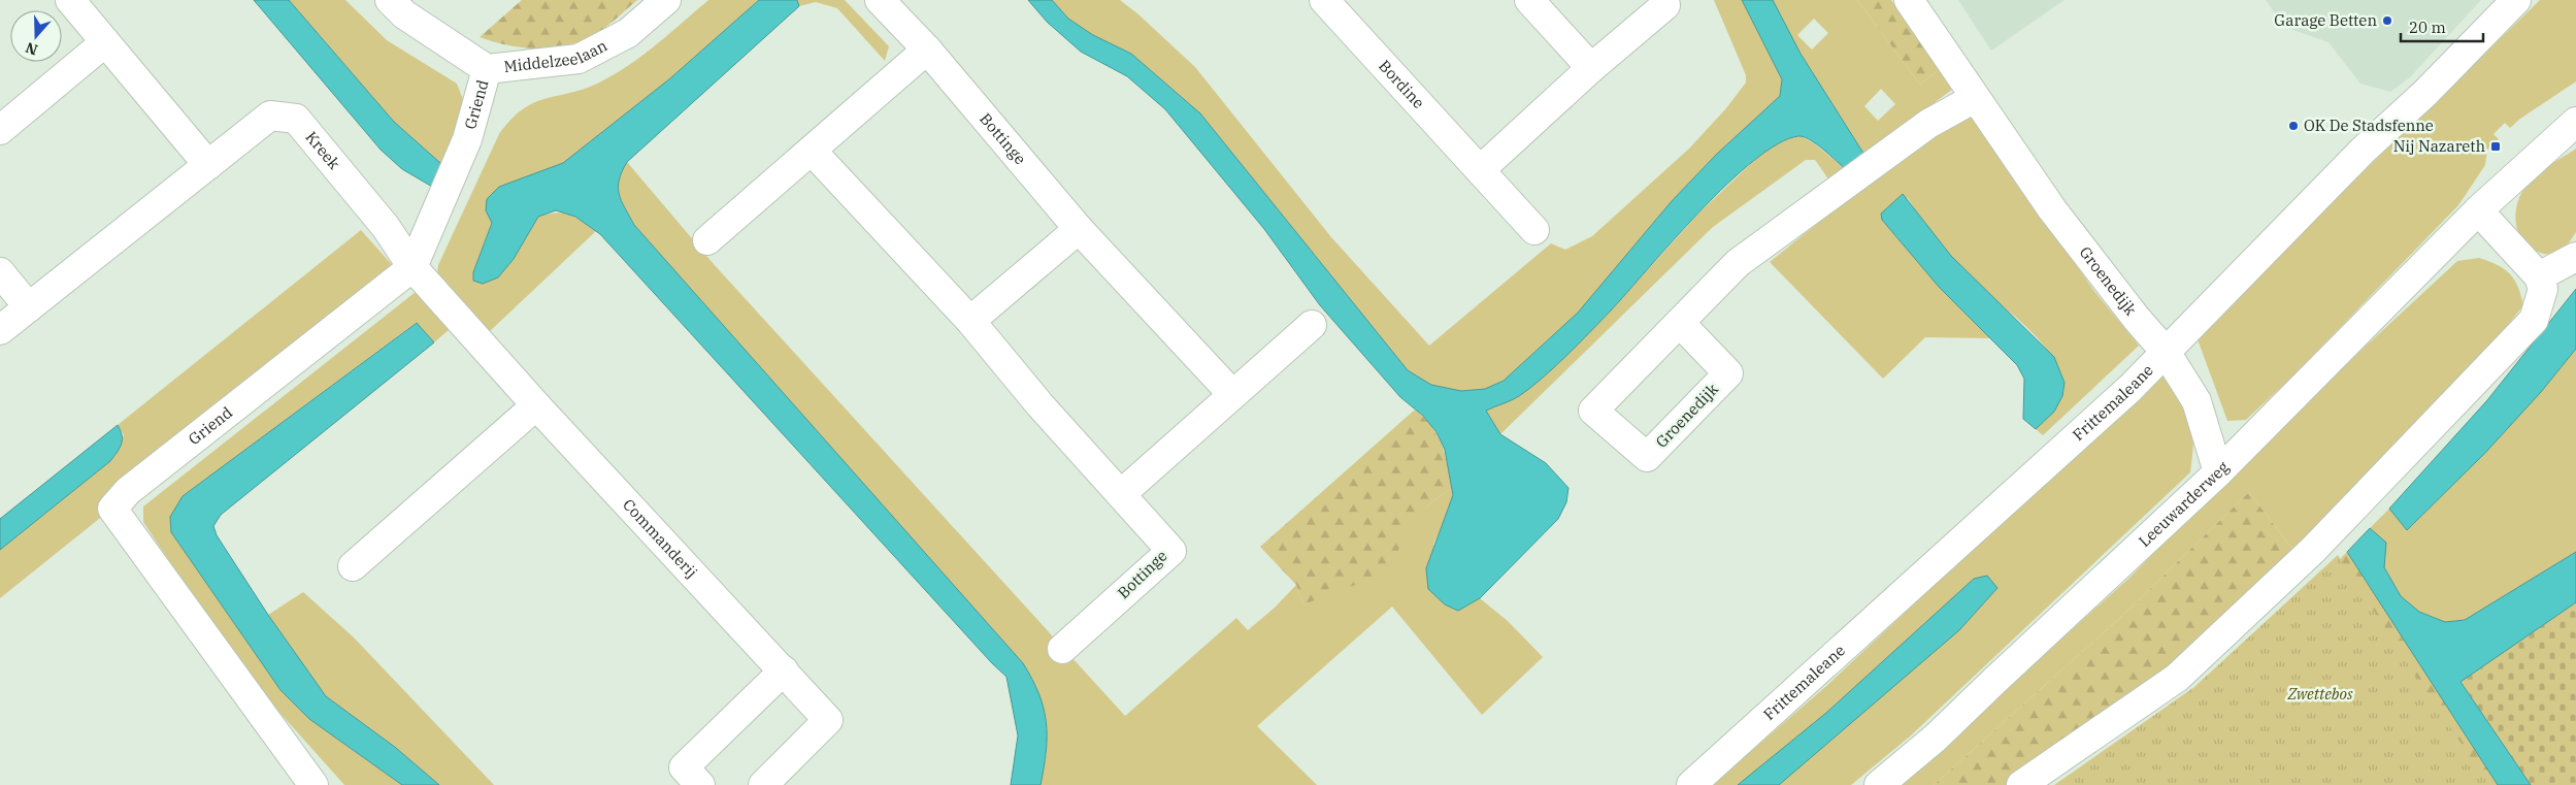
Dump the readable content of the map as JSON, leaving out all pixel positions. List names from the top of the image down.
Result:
{
  "streets": {
    "street": [
      "Middelzeelaan",
      "Bordine",
      "Griend",
      "Bottinge",
      "Kreek",
      "Groenedijk",
      "Frittemaleane",
      "Leeuwarderweg",
      "Commanderij"
    ]
  },
  "crossings": [
    ["Middelzeelaan", "Griend"],
    ["Griend", "Kreek"],
    ["Griend", "Commanderij"],
    ["Kreek", "Commanderij"],
    ["Groenedijk", "Frittemaleane"],
    ["Groenedijk", "Leeuwarderweg"]
  ],
  "parks": ["Zwettebos"],
  "places": {
    "other": ["Garage Betten", "OK De Stadsfenne"],
    "transit": ["Nij Nazareth"]
  },
  "scale_bar": "20 m",
  "north": "bottom"
}
